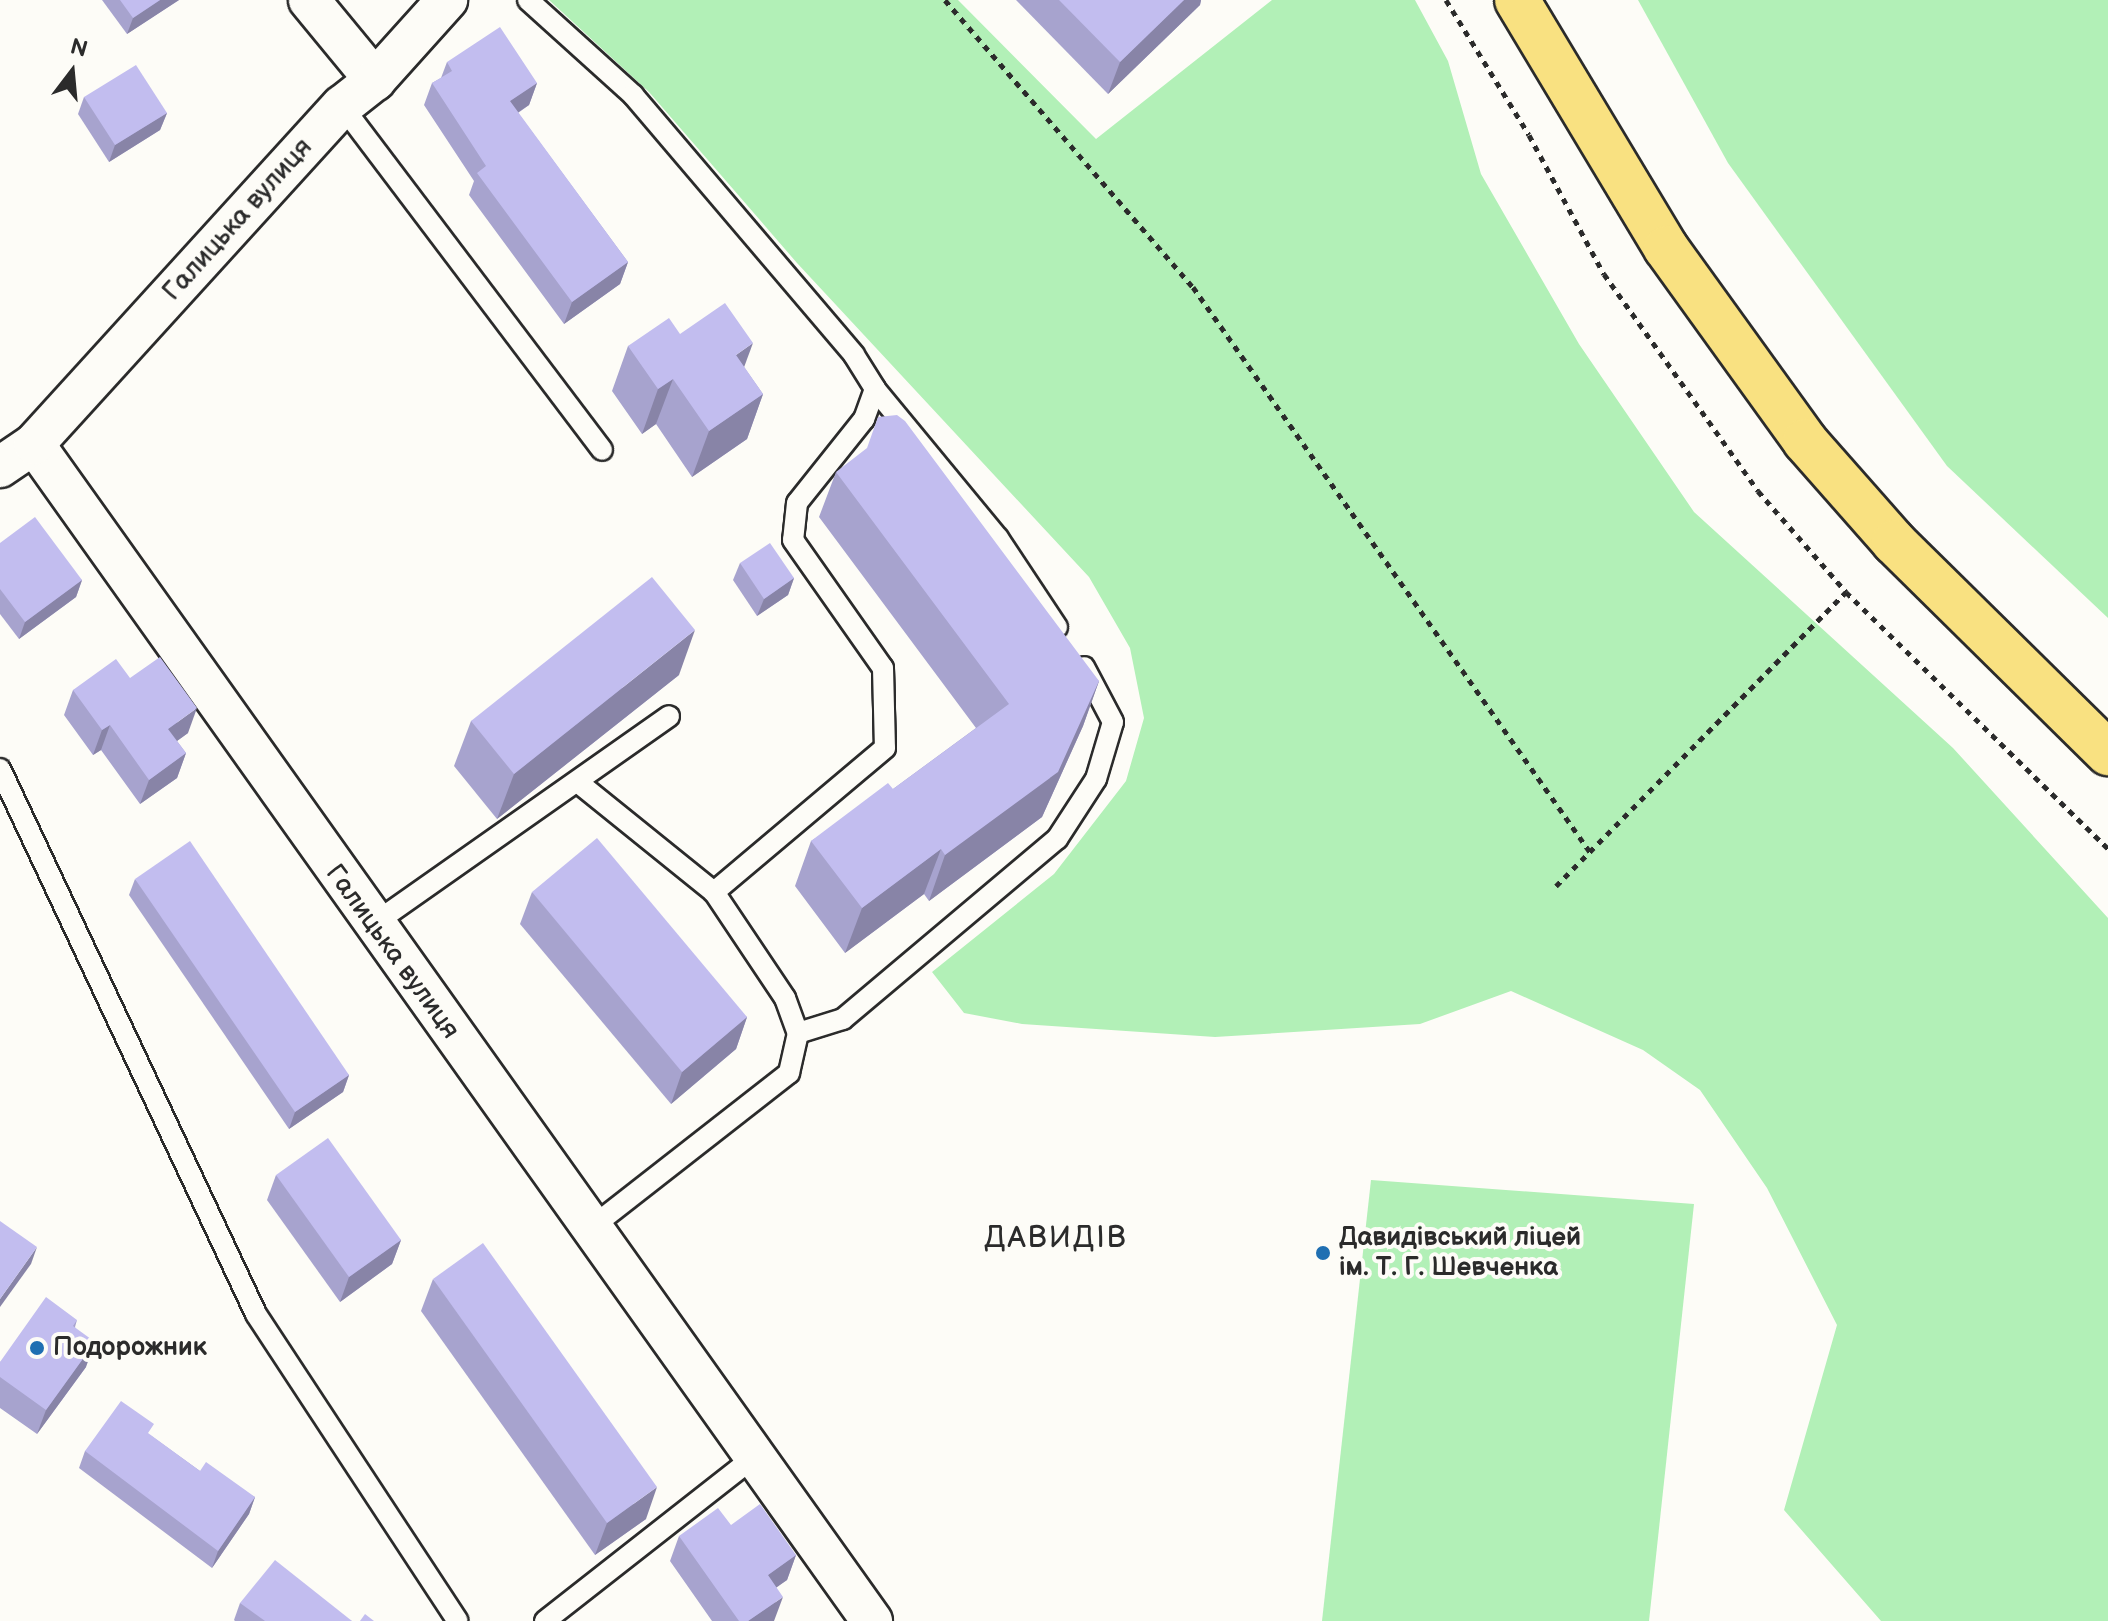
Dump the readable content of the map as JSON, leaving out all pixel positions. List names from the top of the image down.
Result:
{
  "streets": {
    "street": ["Галицька вулиця"]
  },
  "districts": ["ДАВИДІВ"],
  "places": ["Давидівський ліцей ім. Т. Г. Шевченка", "Подорожник"],
  "north": "top"
}
